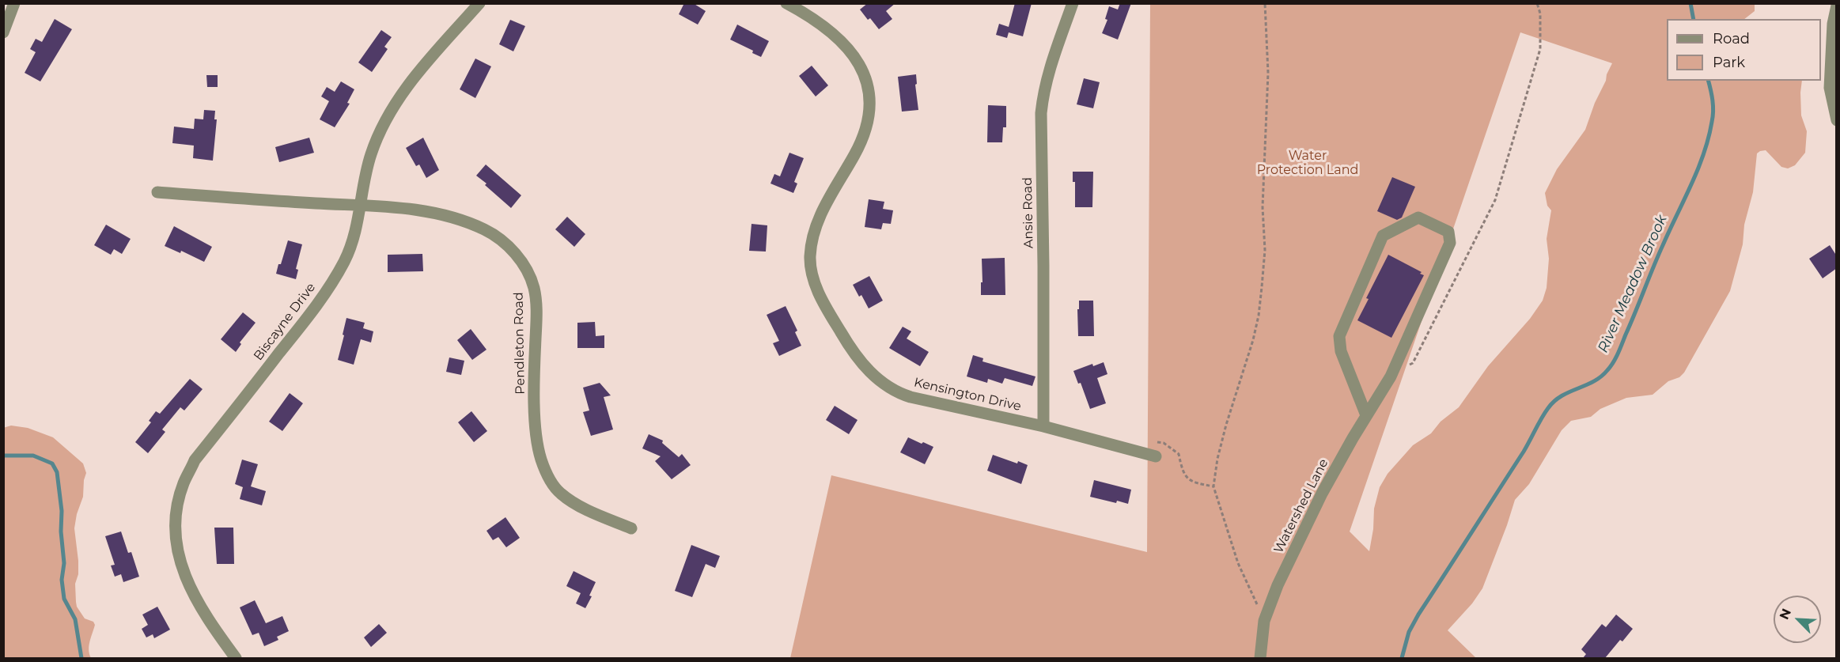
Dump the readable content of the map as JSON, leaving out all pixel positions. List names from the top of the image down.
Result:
{
  "streets": {
    "street": [
      "Ansie Road",
      "Biscayne Drive",
      "Pendleton Road",
      "Kensington Drive",
      "Watershed Lane"
    ]
  },
  "crossings": [
    ["Ansie Road", "Kensington Drive"],
    ["Biscayne Drive", "Pendleton Road"]
  ],
  "water": ["River Meadow Brook"],
  "parks": ["Water Protection Land"],
  "legend": ["Road", "Park"],
  "north": "top left"
}
